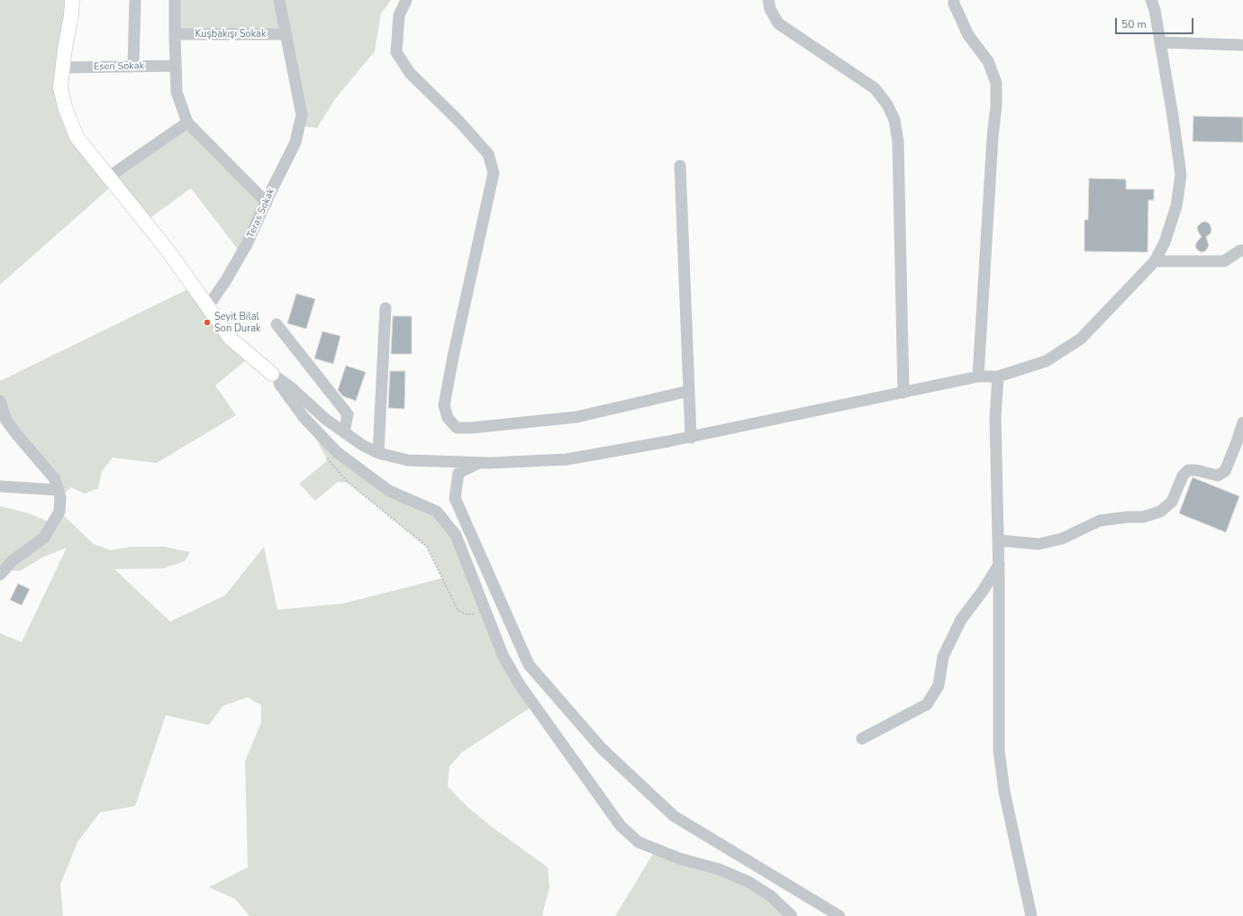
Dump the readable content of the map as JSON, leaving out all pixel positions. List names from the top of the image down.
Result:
{
  "streets": {
    "street": ["Kuşbakışı Sokak", "Esen Sokak", "Teras Sokak"]
  },
  "crossings": [
    ["Kuşbakışı Sokak", "Teras Sokak"]
  ],
  "places": ["Seyit Bilal Son Durak"],
  "scale_bar": "50 m"
}
